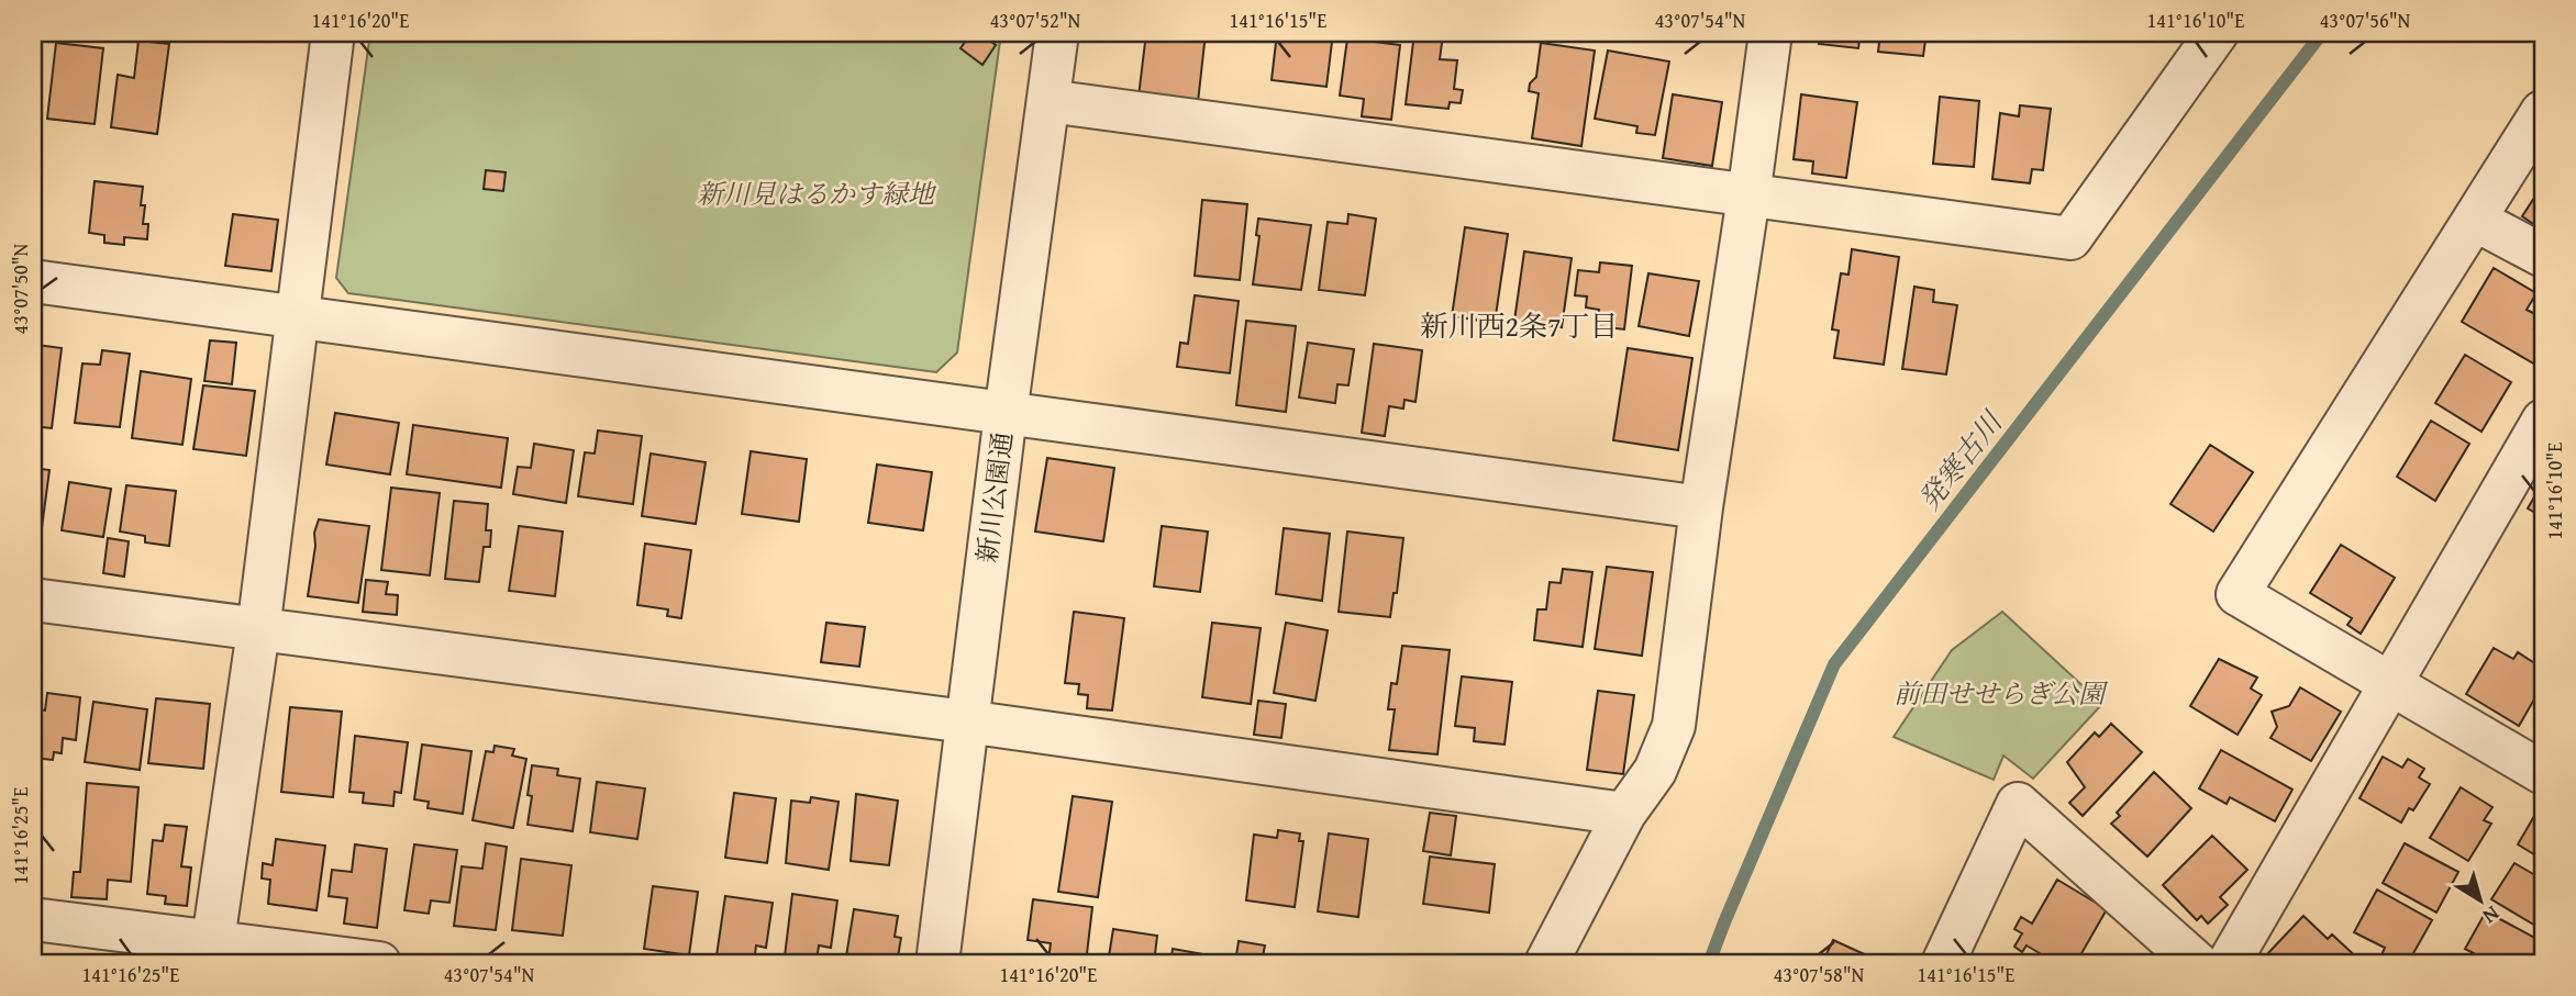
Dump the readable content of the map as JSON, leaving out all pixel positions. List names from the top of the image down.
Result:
{
  "streets": {
    "street": ["新川公園通"]
  },
  "districts": ["新川西2条7丁目"],
  "water": ["発寒古川"],
  "parks": ["新川見はるかす緑地", "前田せせらぎ公園"],
  "north": "bottom right",
  "coordinates": [
    "141°16'20\"E",
    "43°07'52\"N",
    "141°16'15\"E",
    "43°07'54\"N",
    "141°16'10\"E",
    "43°07'56\"N",
    "43°07'50\"N",
    "141°16'25\"E",
    "43°07'58\"N"
  ]
}
